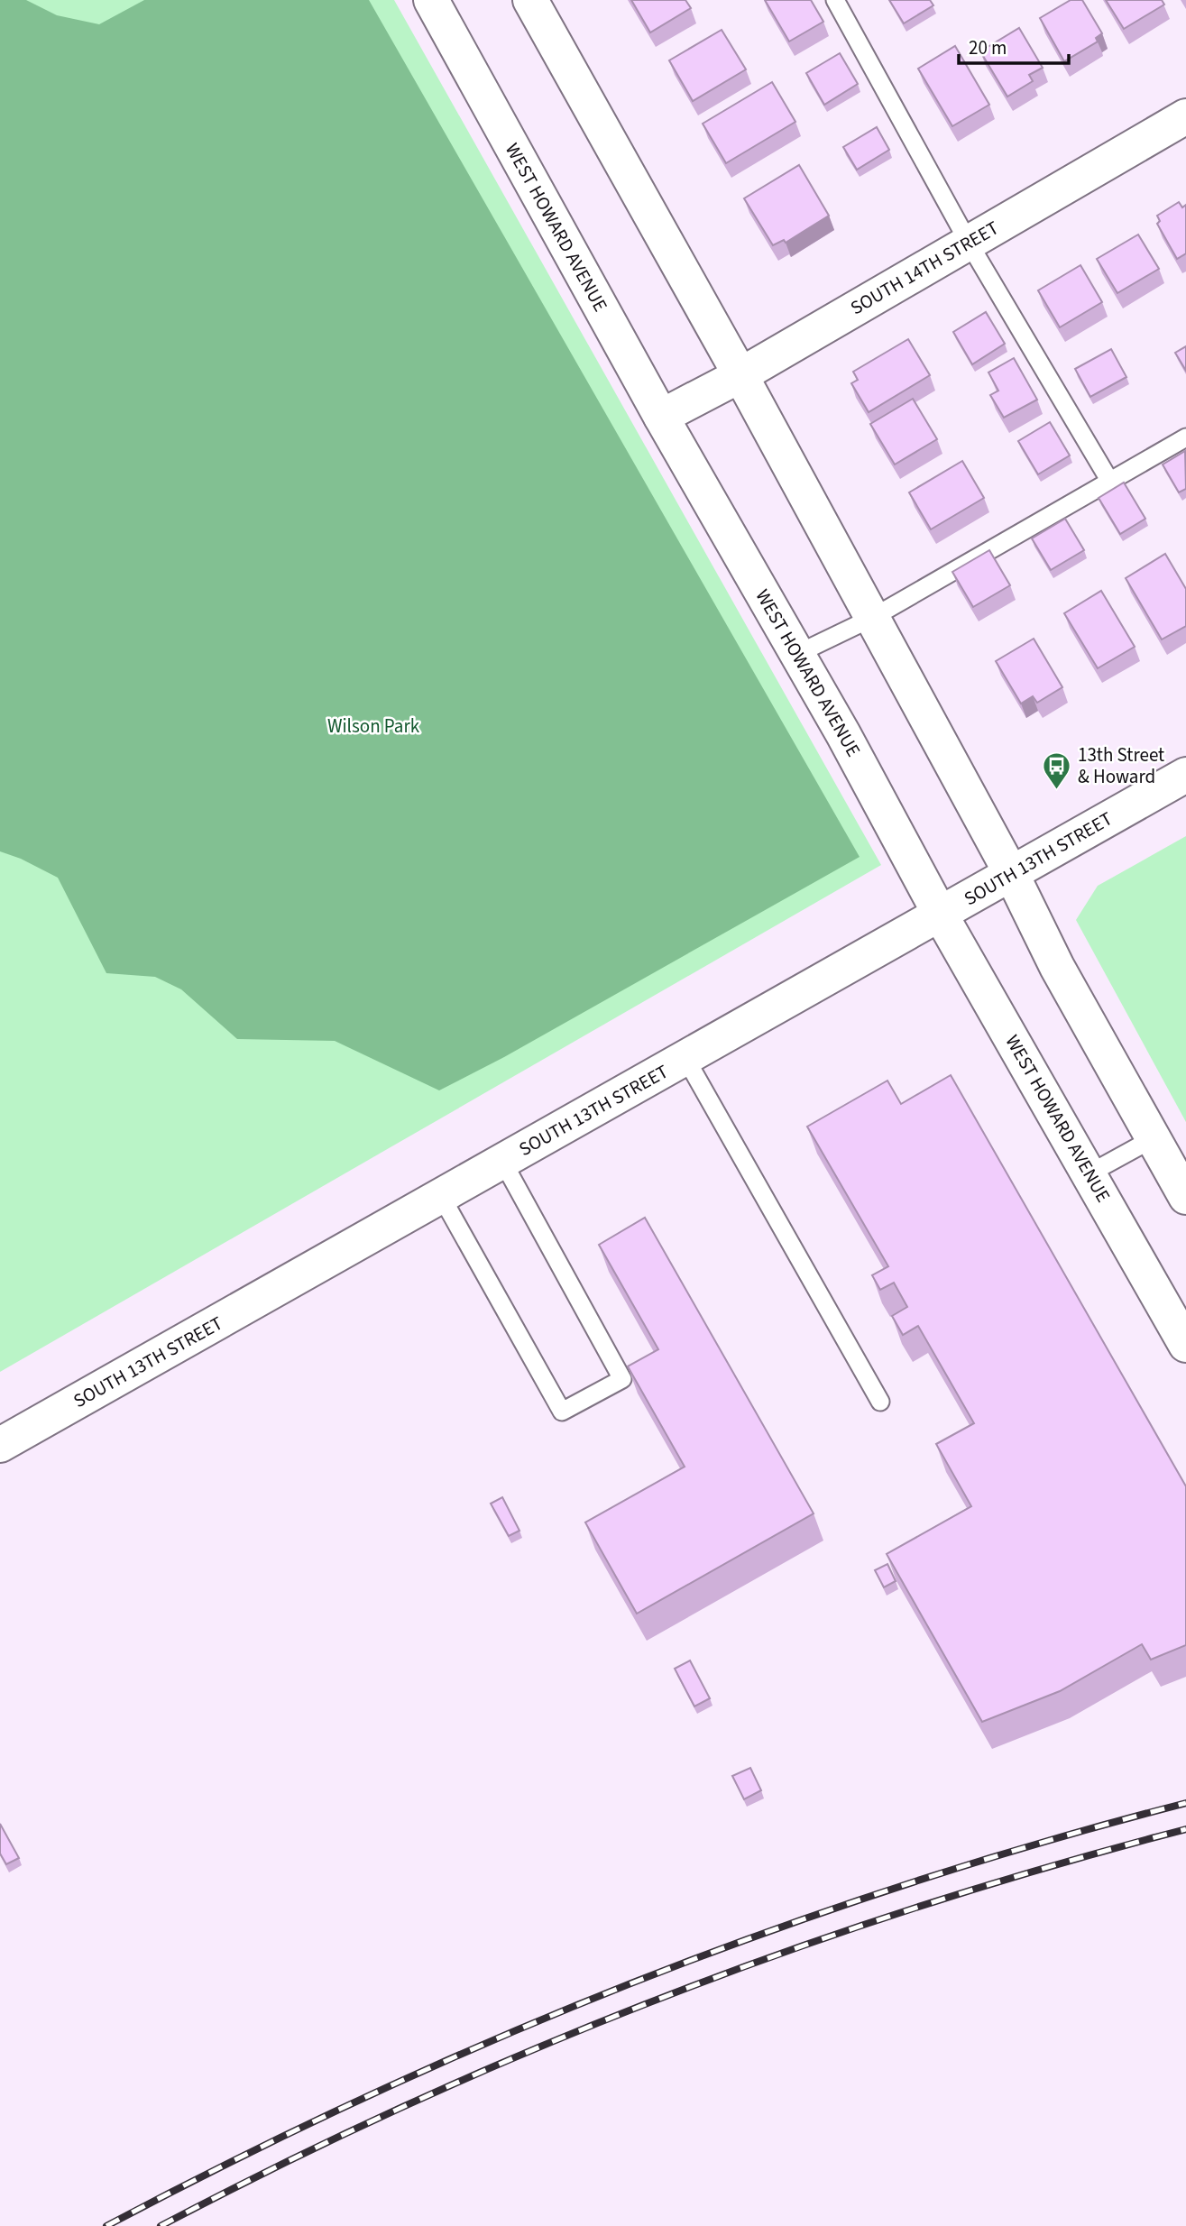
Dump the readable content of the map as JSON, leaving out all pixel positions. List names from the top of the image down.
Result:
{
  "streets": {
    "main road": ["WEST HOWARD AVENUE", "SOUTH 14TH STREET", "SOUTH 13TH STREET"]
  },
  "crossings": [
    ["WEST HOWARD AVENUE", "SOUTH 14TH STREET"],
    ["WEST HOWARD AVENUE", "SOUTH 13TH STREET"]
  ],
  "parks": ["Wilson Park"],
  "places": {
    "bus stop": ["13th Street & Howard"]
  },
  "scale_bar": "20 m"
}
